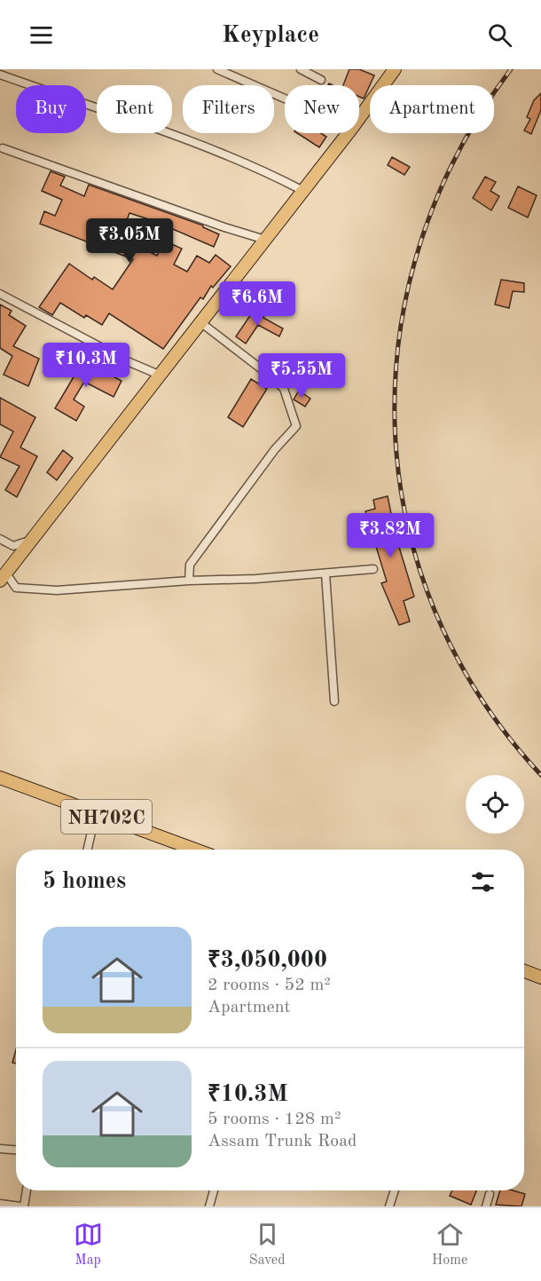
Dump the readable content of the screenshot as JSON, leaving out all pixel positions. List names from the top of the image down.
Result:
{
  "streets": {
    "highway": ["NH702C"]
  },
  "page": {
    "header": "Keyplace",
    "chip": [
      "Buy",
      "Rent",
      "Filters",
      "New",
      "Apartment"
    ],
    "price": [
      "₹3.05M",
      "₹6.6M",
      "₹10.3M",
      "₹5.55M",
      "₹3.82M"
    ],
    "heading": "5 homes",
    "list": [
      {
        "name": "₹3,050,000",
        "note": "2 rooms · 52 m² · Apartment"
      },
      {
        "name": "₹10.3M",
        "note": "5 rooms · 128 m² · Assam Trunk Road"
      }
    ],
    "tabs": ["Map", "Saved", "Home"]
  }
}
